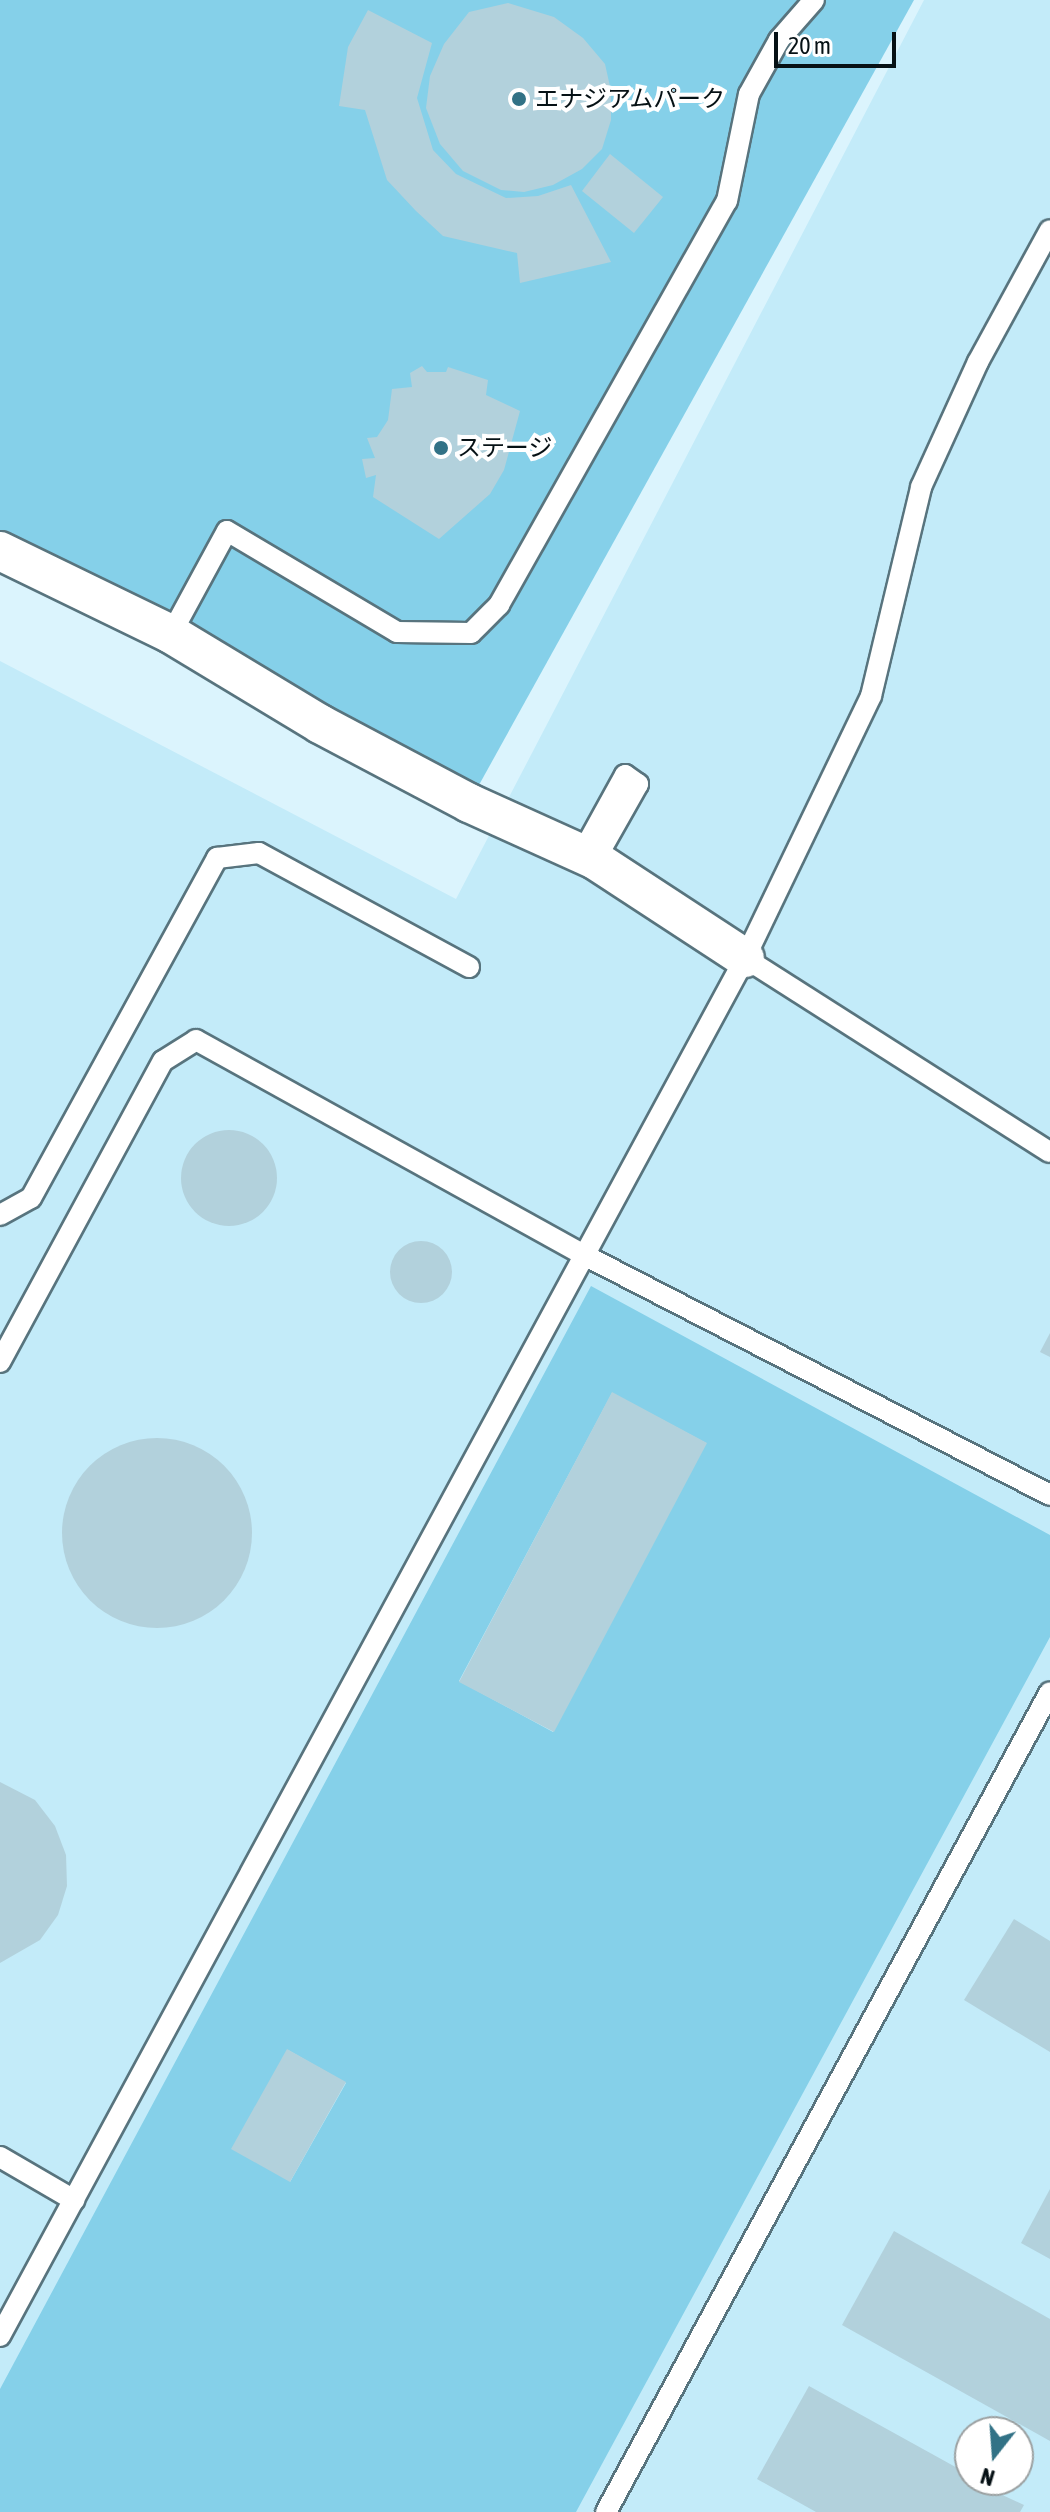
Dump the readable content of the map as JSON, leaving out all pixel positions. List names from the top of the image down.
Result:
{
  "places": ["エナジアムパーク", "ステージ"],
  "scale_bar": "20 m",
  "north": "bottom"
}
